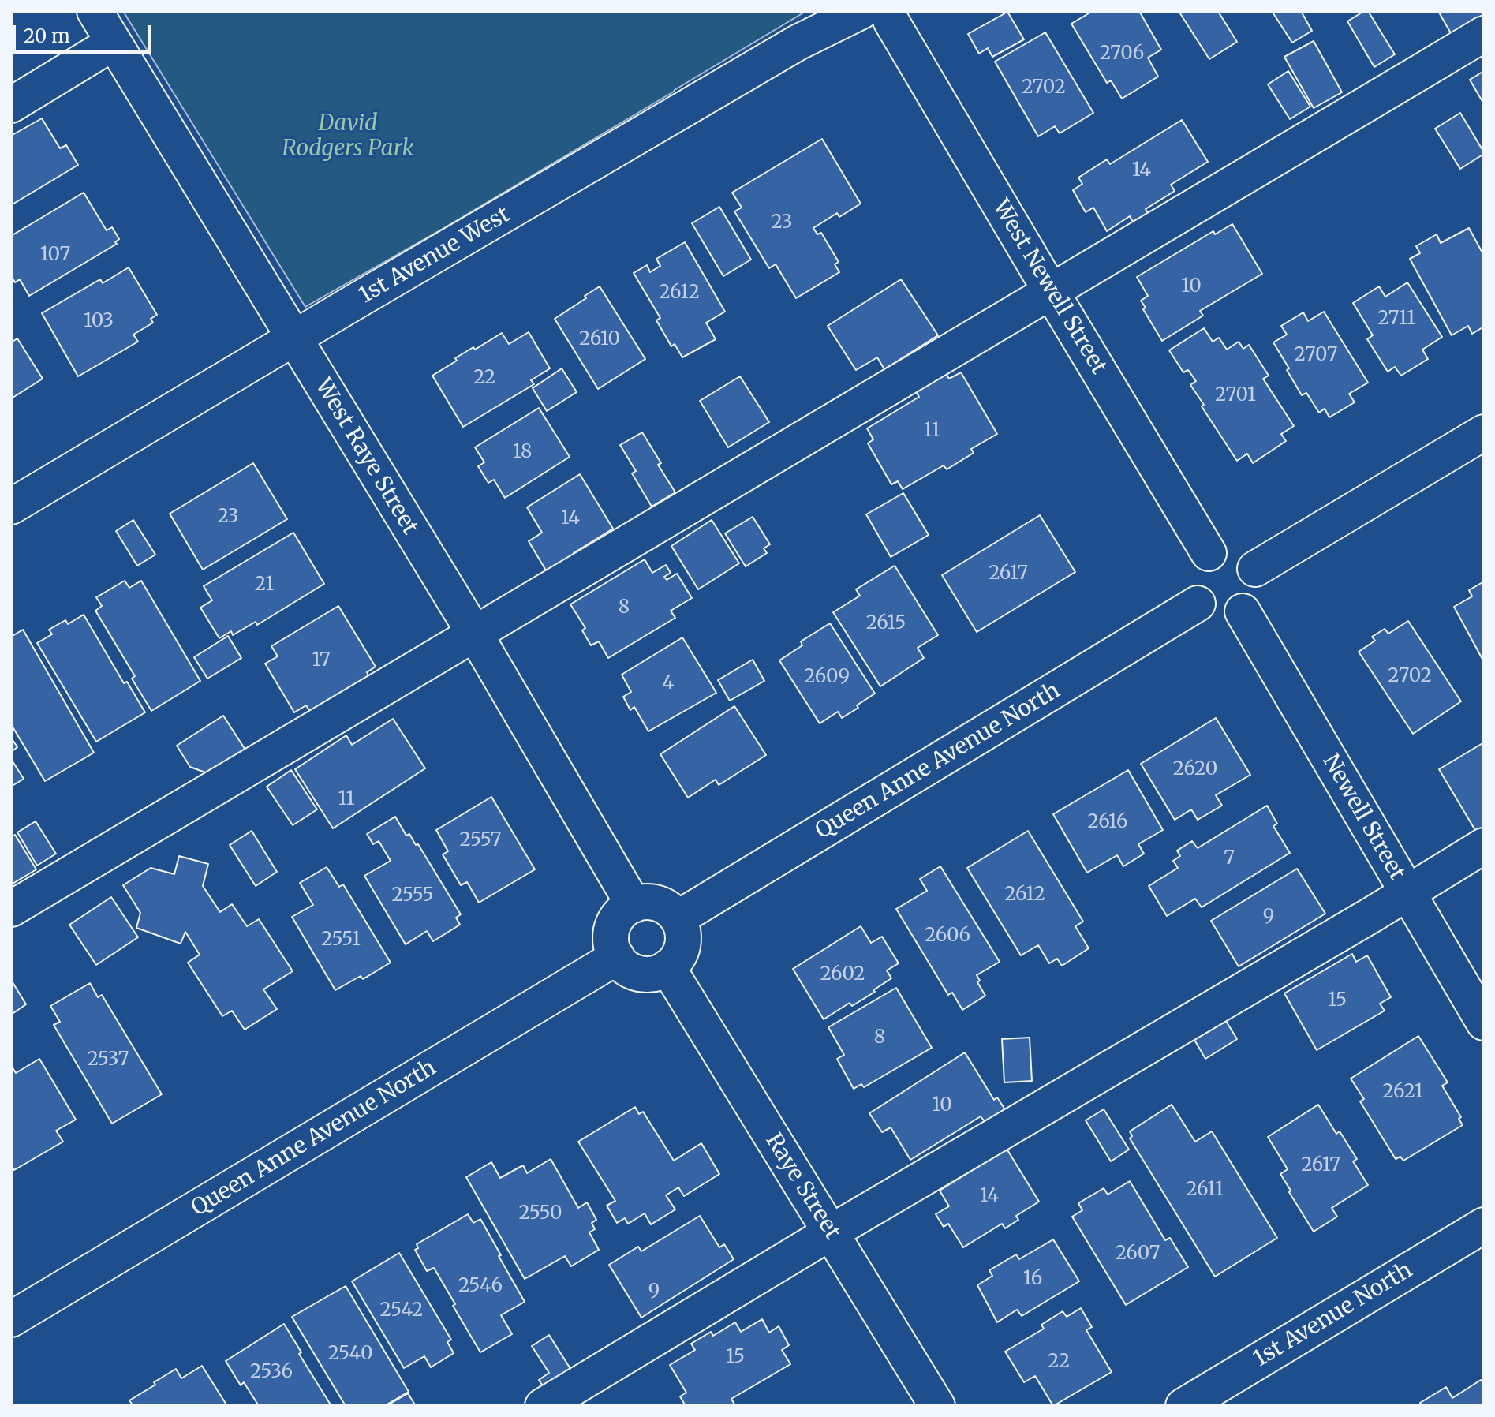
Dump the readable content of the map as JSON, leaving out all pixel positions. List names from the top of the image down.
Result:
{
  "streets": {
    "street": [
      "1st Avenue West",
      "West Newell Street",
      "West Raye Street",
      "Queen Anne Avenue North",
      "Newell Street",
      "Raye Street",
      "1st Avenue North"
    ]
  },
  "crossings": [
    ["1st Avenue West", "West Newell Street"],
    ["1st Avenue West", "West Raye Street"],
    ["West Newell Street", "Queen Anne Avenue North"],
    ["West Newell Street", "Newell Street"],
    ["West Raye Street", "Queen Anne Avenue North"],
    ["West Raye Street", "Raye Street"],
    ["Queen Anne Avenue North", "Newell Street"],
    ["Queen Anne Avenue North", "Raye Street"]
  ],
  "parks": ["David Rodgers Park"],
  "house_numbers": [
    "2706",
    "2702",
    "14",
    "23",
    "107",
    "10",
    "2612",
    "2711",
    "103",
    "2610",
    "2707",
    "22",
    "2701",
    "11",
    "18",
    "23",
    "14",
    "2617",
    "21",
    "8",
    "2615",
    "17",
    "2702",
    "2609",
    "4",
    "2620",
    "11",
    "2616",
    "2557",
    "7",
    "2612",
    "2555",
    "9",
    "2606",
    "2551",
    "2602",
    "15",
    "8",
    "2537",
    "2621",
    "10",
    "2617",
    "2611",
    "14",
    "2550",
    "2607",
    "16",
    "2546",
    "9",
    "2542",
    "2540",
    "15",
    "22",
    "2536"
  ],
  "scale_bar": "20 m"
}
